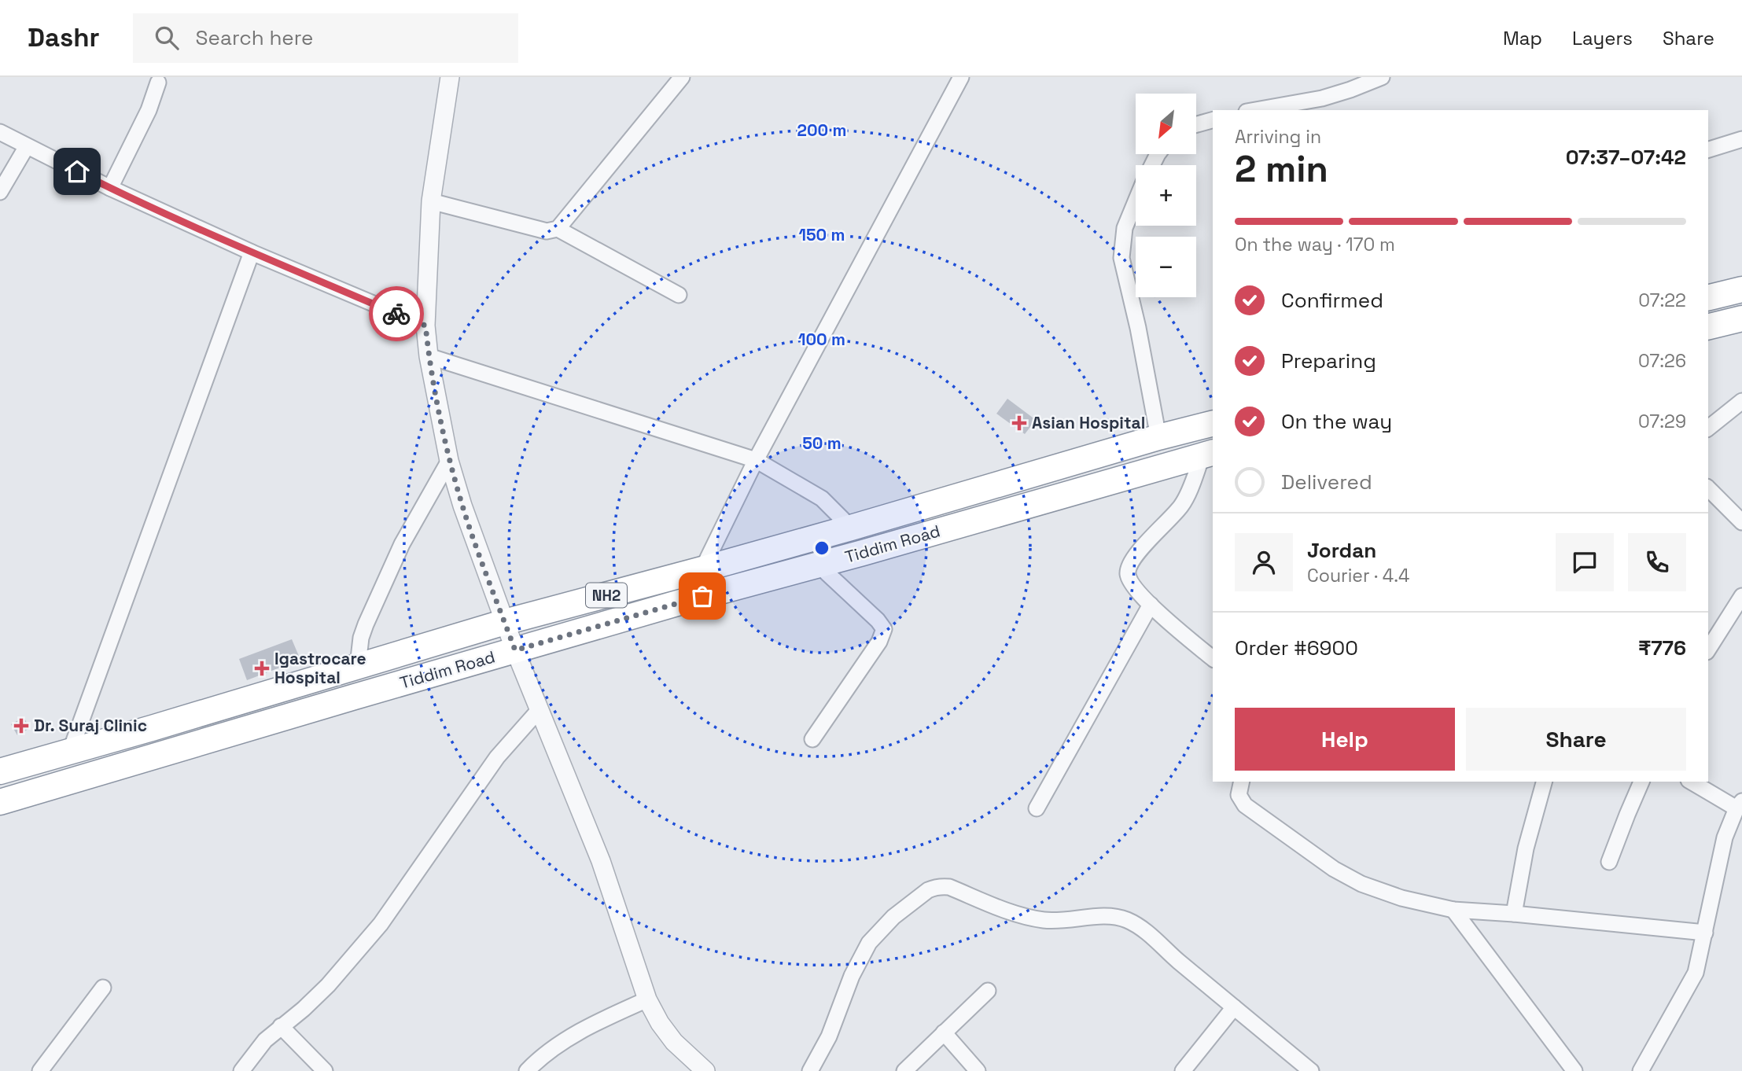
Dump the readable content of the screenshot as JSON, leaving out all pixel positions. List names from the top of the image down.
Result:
{
  "streets": {
    "highway": ["Tiddim Road", "NH2"]
  },
  "places": {
    "health": ["Asian Hospital", "Igastrocare Hospital", "Dr. Suraj Clinic"]
  },
  "north": "bottom left",
  "page": {
    "header": "Dashr",
    "search": "Search here",
    "nav": ["Map", "Layers", "Share"],
    "map_buttons": ["+", "−"],
    "heading": ["2 min", "Arriving in", "07:37–07:42"],
    "panel": [
      "Jordan",
      "Courier · 4.4",
      "Order #6900",
      "₹776"
    ],
    "bar": "On the way · 170 m",
    "list": [
      ["Confirmed", "07:22"],
      ["Preparing", "07:26"],
      ["On the way", "07:29"],
      "Delivered"
    ],
    "buttons": ["Help", "Share"]
  },
  "rings": [
    "200 m",
    "150 m",
    "100 m",
    "50 m"
  ]
}
